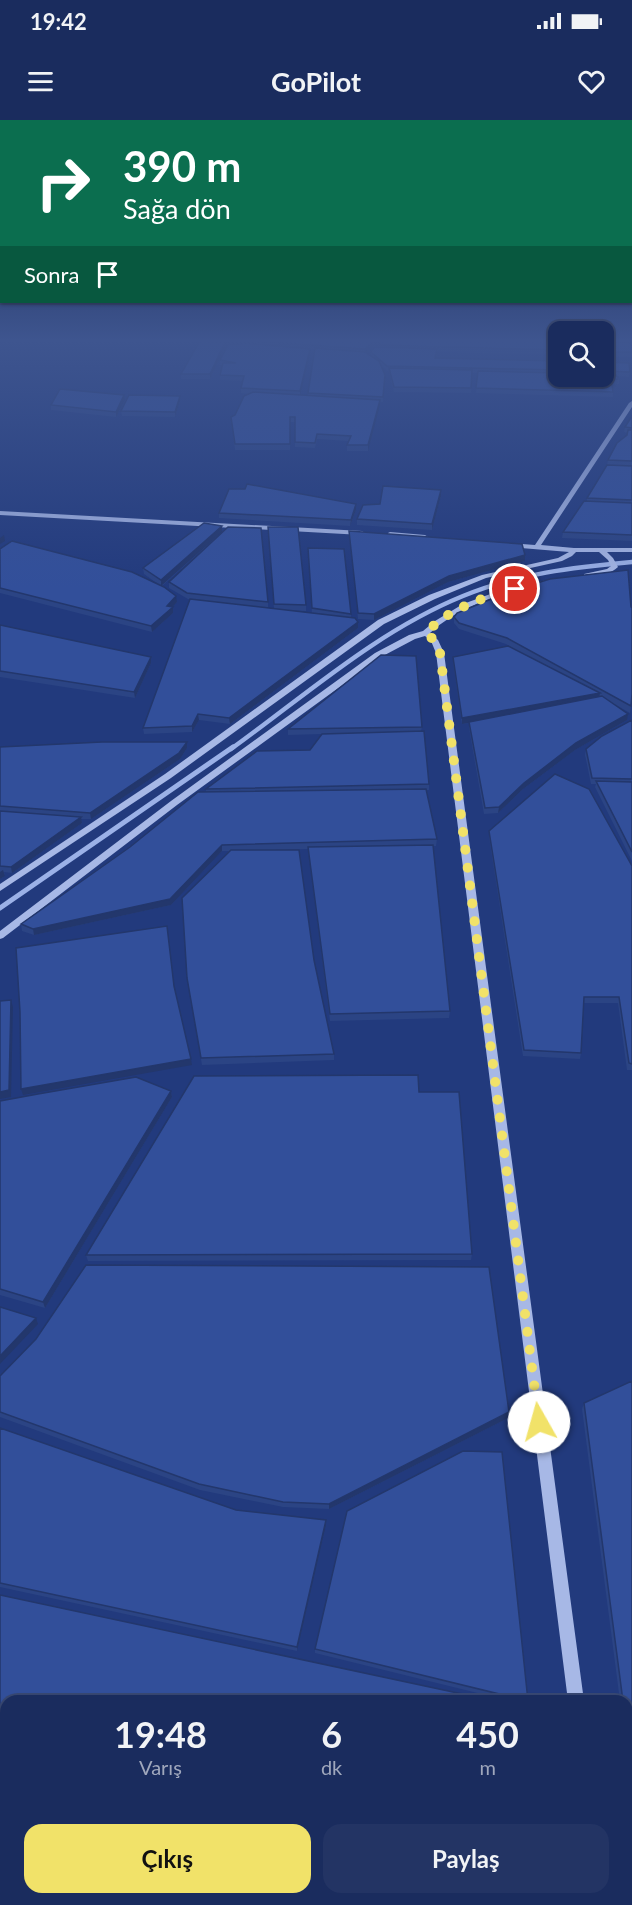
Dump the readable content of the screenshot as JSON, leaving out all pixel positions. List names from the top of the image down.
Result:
{
  "page": {
    "status": "19:42",
    "header": "GoPilot",
    "turn": ["390 m", "Sağa dön"],
    "then": "Sonra",
    "eta": [
      "19:48",
      "Varış",
      "6",
      "dk",
      "450",
      "m"
    ],
    "buttons": ["Çıkış", "Paylaş"]
  }
}
